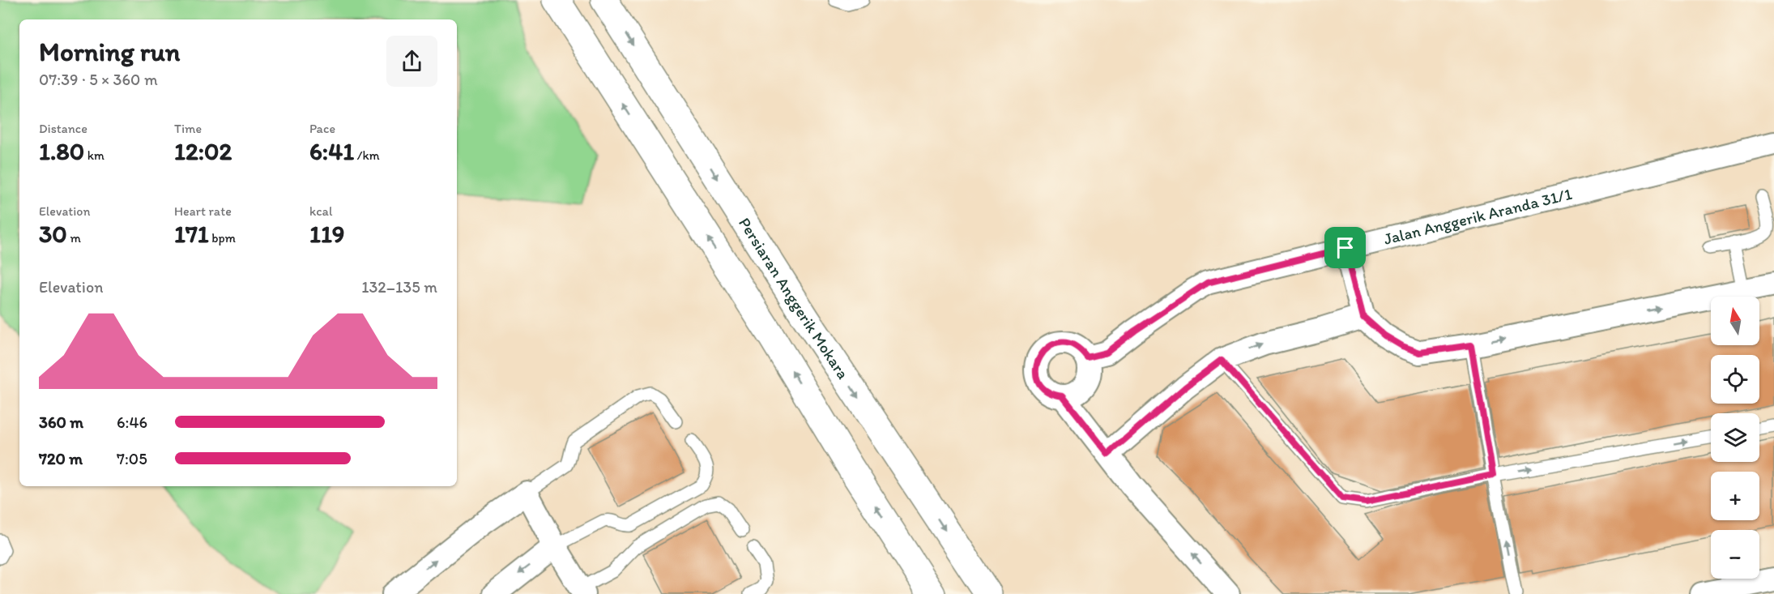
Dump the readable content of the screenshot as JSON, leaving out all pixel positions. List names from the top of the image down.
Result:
{
  "streets": {
    "main road": ["Persiaran Anggerik Mokara"],
    "street": ["Jalan Anggerik Aranda 31/1"]
  },
  "north": "top",
  "page": {
    "heading": ["Morning run", "07:39 · 5 × 360 m"],
    "stats": [
      ["Distance", "1.80 km"],
      ["Time", "12:02"],
      ["Pace", "6:41 /km"],
      ["Elevation", "30 m"],
      ["Heart rate", "171 bpm"],
      ["kcal", "119"]
    ],
    "chart": ["Elevation", "132–135 m"],
    "map_buttons": ["+", "−"],
    "list": [
      {
        "name": "360 m",
        "note": "6:46"
      },
      {
        "name": "720 m",
        "note": "7:05"
      }
    ]
  }
}
